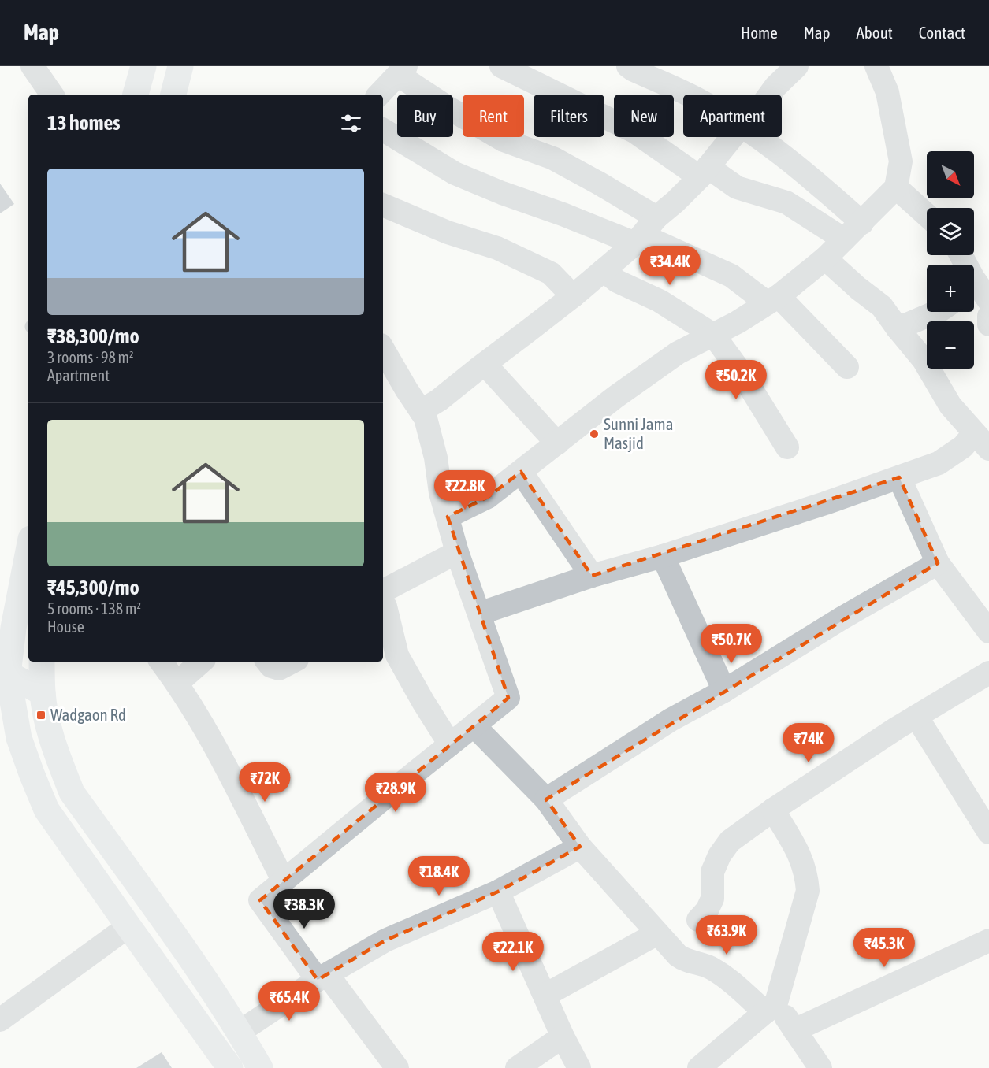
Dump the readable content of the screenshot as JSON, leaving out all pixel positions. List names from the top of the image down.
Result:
{
  "places": {
    "other": ["Sunni Jama Masjid"],
    "transit": ["Wadgaon Rd"]
  },
  "north": "bottom right",
  "page": {
    "header": "Map",
    "nav": [
      "Home",
      "Map",
      "About",
      "Contact"
    ],
    "chip": [
      "Buy",
      "Rent",
      "Filters",
      "New",
      "Apartment"
    ],
    "heading": "13 homes",
    "map_buttons": ["+", "−"],
    "list": [
      {
        "name": "₹38,300/mo",
        "note": "3 rooms · 98 m² · Apartment"
      },
      {
        "name": "₹45,300/mo",
        "note": "5 rooms · 138 m² · House"
      }
    ],
    "price": [
      "₹34.4K",
      "₹50.2K",
      "₹22.8K",
      "₹50.7K",
      "₹74K",
      "₹72K",
      "₹28.9K",
      "₹18.4K",
      "₹38.3K",
      "₹63.9K",
      "₹45.3K",
      "₹22.1K",
      "₹65.4K"
    ]
  }
}
